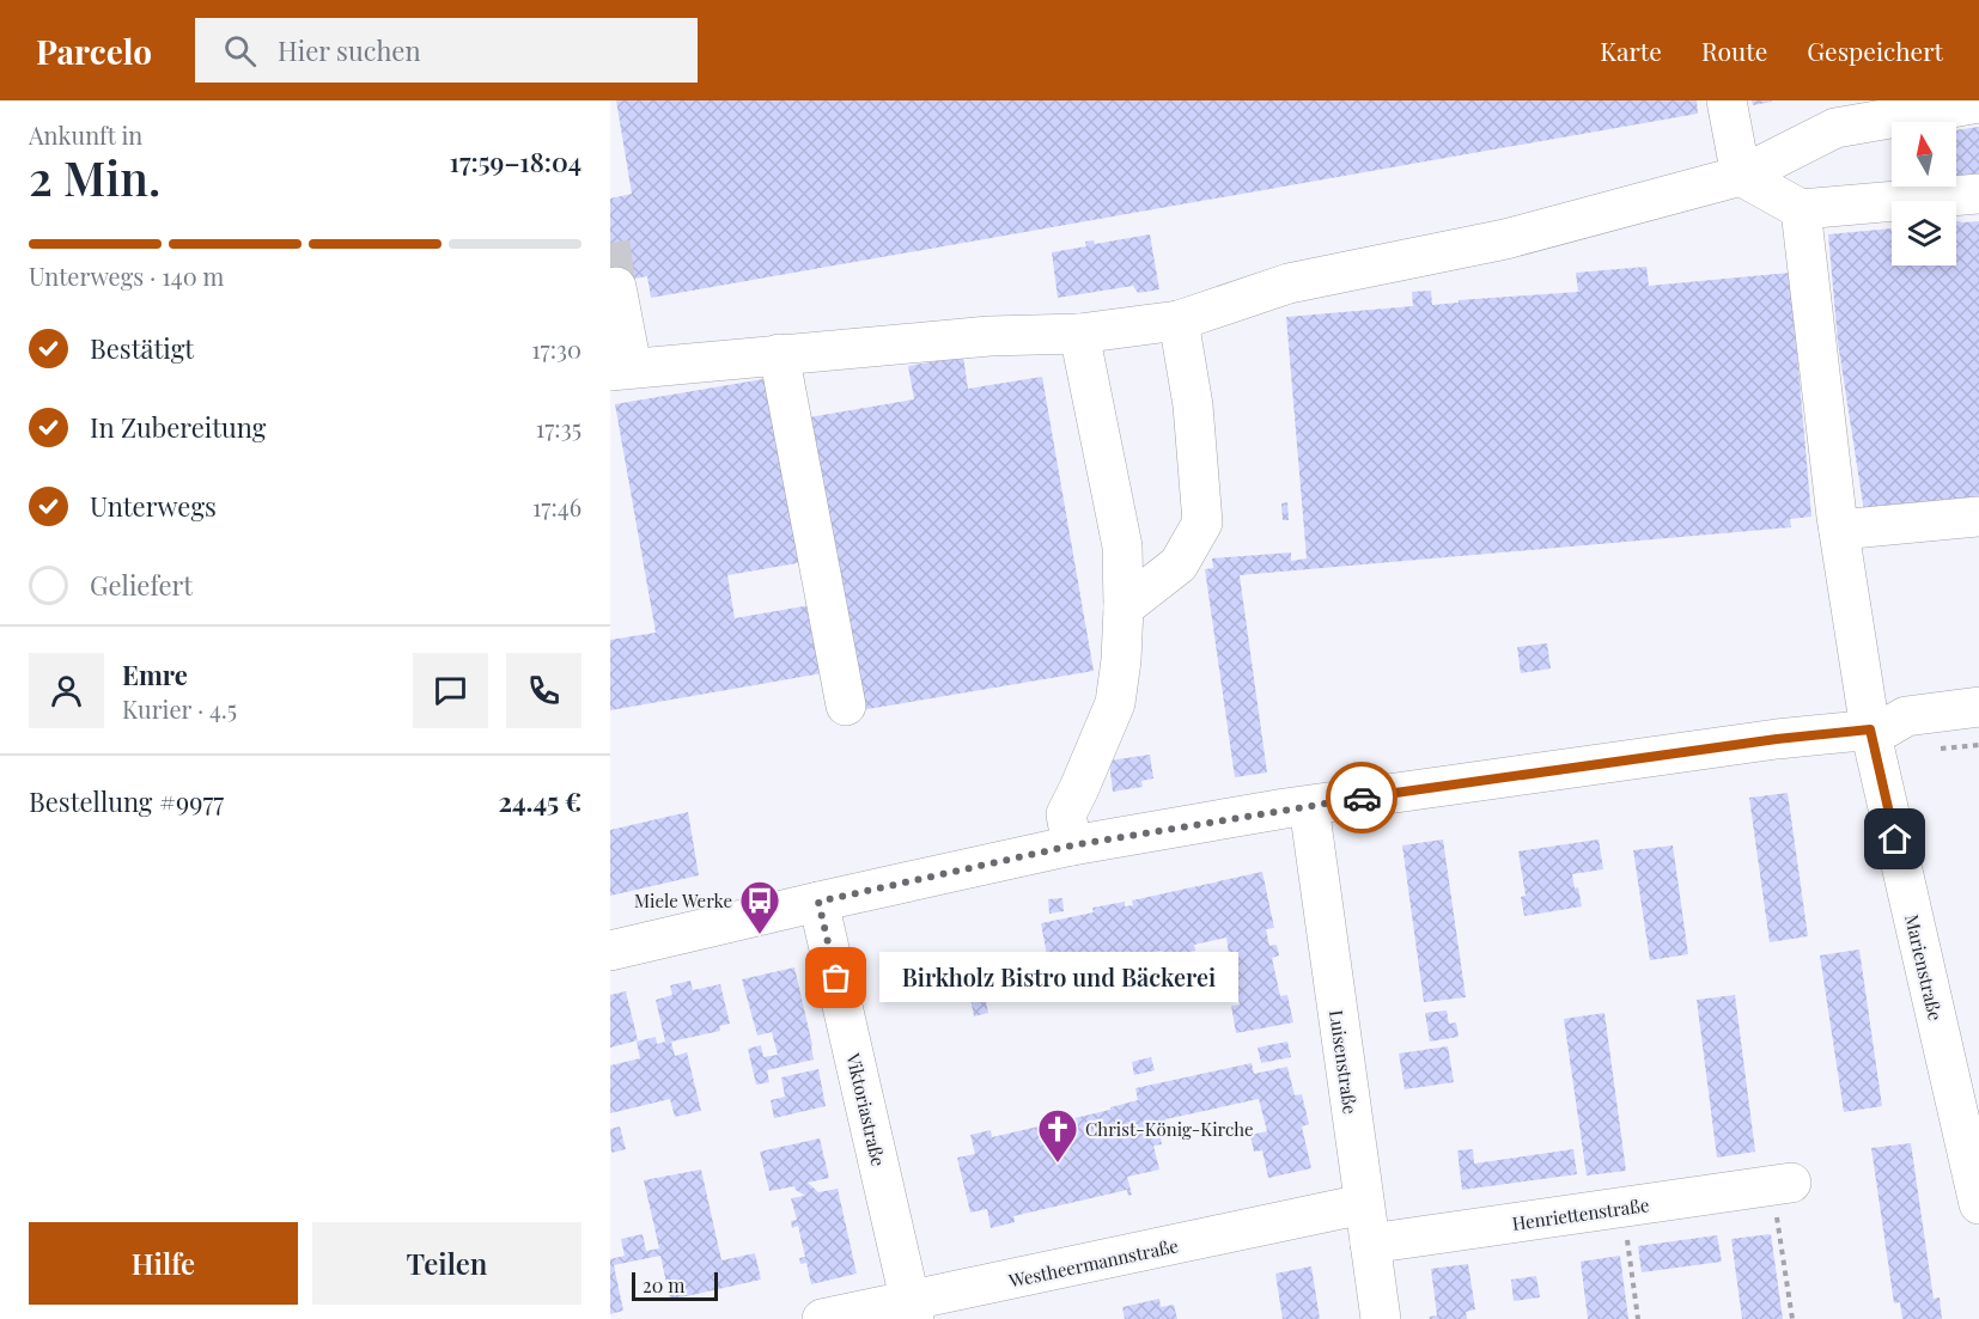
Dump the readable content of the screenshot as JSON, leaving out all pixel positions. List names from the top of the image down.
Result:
{
  "streets": {
    "street": [
      "Marienstraße",
      "Luisenstraße",
      "Viktoriastraße",
      "Henriettenstraße",
      "Westheermannstraße"
    ]
  },
  "crossings": [
    ["Luisenstraße", "Henriettenstraße"],
    ["Luisenstraße", "Westheermannstraße"],
    ["Viktoriastraße", "Westheermannstraße"]
  ],
  "places": {
    "bus stop": ["Miele Werke"],
    "other": ["Birkholz Bistro und Bäckerei"],
    "church": ["Christ-König-Kirche"]
  },
  "scale_bar": "20 m",
  "north": "top",
  "page": {
    "header": "Parcelo",
    "search": "Hier suchen",
    "nav": ["Karte", "Route", "Gespeichert"],
    "heading": ["2 Min.", "Ankunft in", "17:59–18:04"],
    "panel": [
      "Emre",
      "Kurier · 4.5",
      "Bestellung #9977",
      "24.45 €"
    ],
    "bar": "Unterwegs · 140 m",
    "list": [
      ["Bestätigt", "17:30"],
      ["In Zubereitung", "17:35"],
      ["Unterwegs", "17:46"],
      "Geliefert"
    ],
    "bubble": "Birkholz Bistro und Bäckerei",
    "buttons": ["Hilfe", "Teilen"],
    "scale": "20 m"
  }
}
